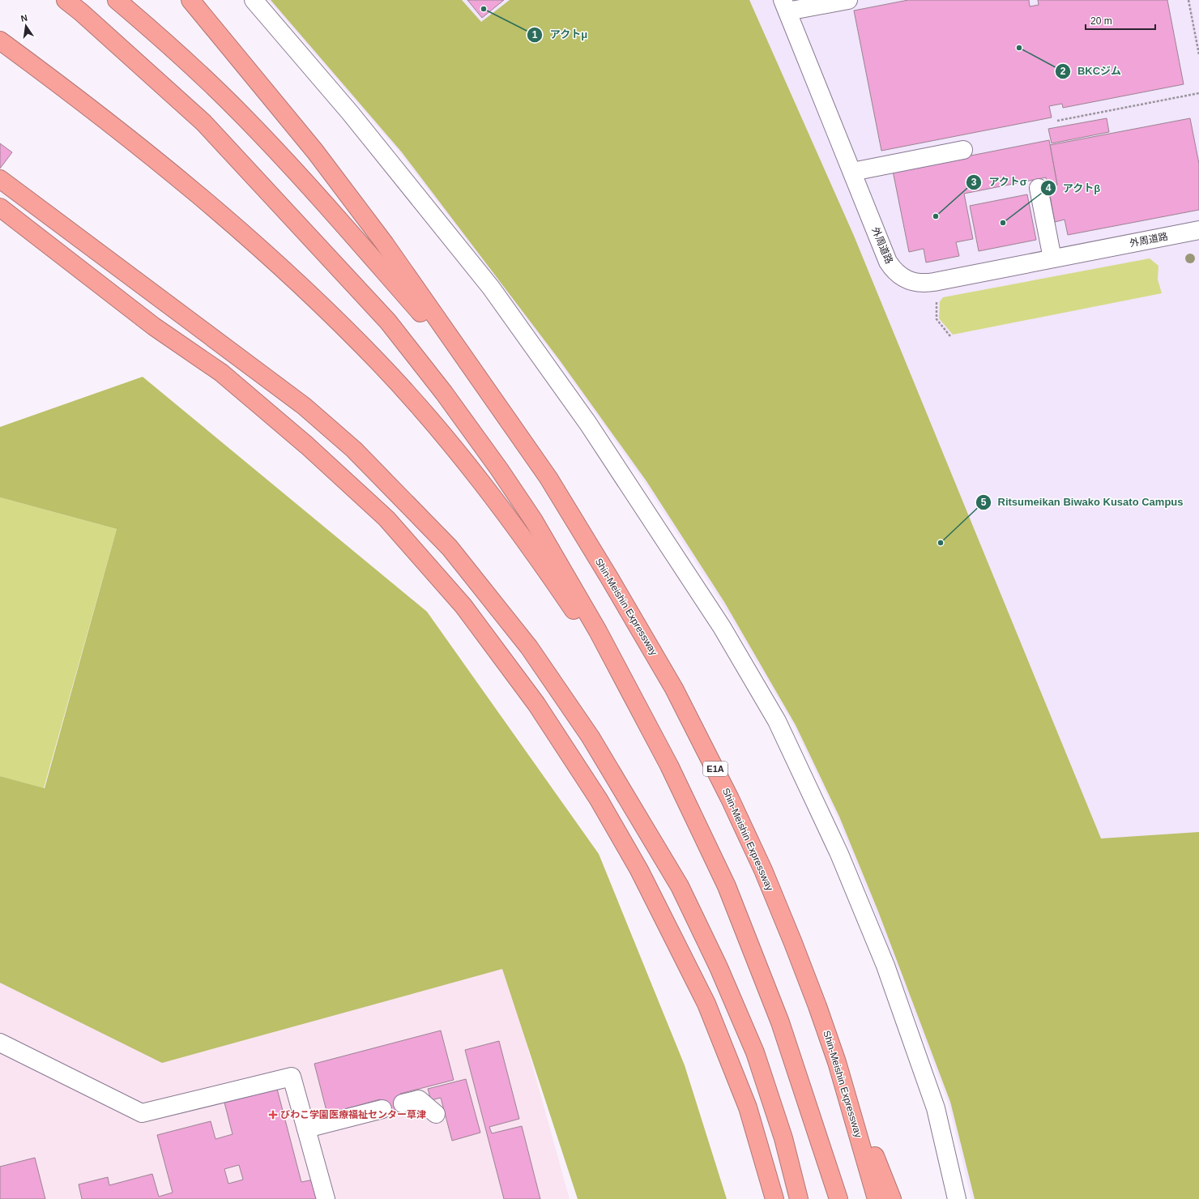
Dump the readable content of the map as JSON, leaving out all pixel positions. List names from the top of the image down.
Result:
{
  "streets": {
    "highway": ["Shin-Meishin Expressway", "E1A"],
    "street": ["外周道路"]
  },
  "places": {
    "other": [
      "アクトμ",
      "BKCジム",
      "アクトσ",
      "アクトβ",
      "Ritsumeikan Biwako Kusato Campus"
    ],
    "health": ["びわこ学園医療福祉センター草津"]
  },
  "scale_bar": "20 m",
  "north": "top"
}
